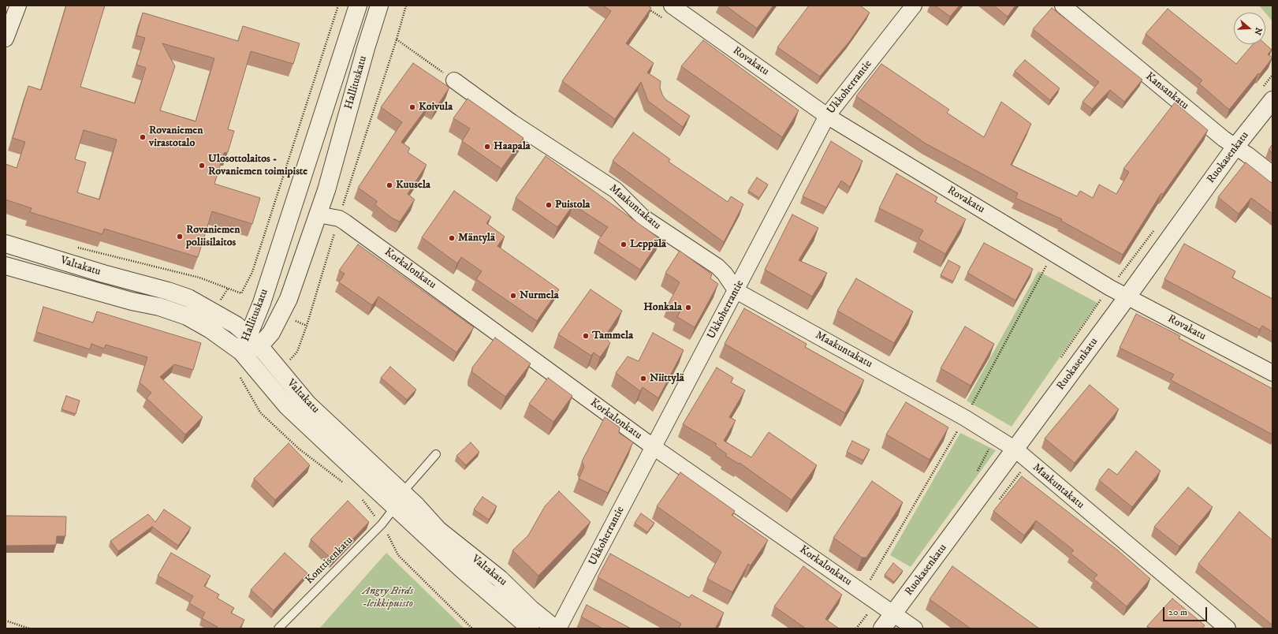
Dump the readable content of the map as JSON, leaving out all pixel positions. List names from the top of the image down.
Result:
{
  "streets": {
    "street": [
      "Rovakatu",
      "Hallituskatu",
      "Ukkoherrantie",
      "Kansankatu",
      "Ruokasenkatu",
      "Maakuntakatu",
      "Valtakatu",
      "Korkalonkatu"
    ],
    "lane": ["Konttisenkatu"]
  },
  "crossings": [
    ["Rovakatu", "Ukkoherrantie"],
    ["Rovakatu", "Ruokasenkatu"],
    ["Hallituskatu", "Valtakatu"],
    ["Hallituskatu", "Korkalonkatu"],
    ["Ukkoherrantie", "Maakuntakatu"],
    ["Ukkoherrantie", "Korkalonkatu"],
    ["Kansankatu", "Ruokasenkatu"],
    ["Ruokasenkatu", "Maakuntakatu"],
    ["Ruokasenkatu", "Korkalonkatu"],
    ["Valtakatu", "Konttisenkatu"]
  ],
  "parks": ["Angry Birds -leikkipuisto"],
  "places": [
    "Koivula",
    "Rovaniemen virastotalo",
    "Haapala",
    "Ulosottolaitos - Rovaniemen toimipiste",
    "Kuusela",
    "Puistola",
    "Rovaniemen poliisilaitos",
    "Mäntylä",
    "Leppälä",
    "Nurmela",
    "Honkala",
    "Tammela",
    "Niittylä"
  ],
  "scale_bar": "20 m",
  "north": "right"
}
